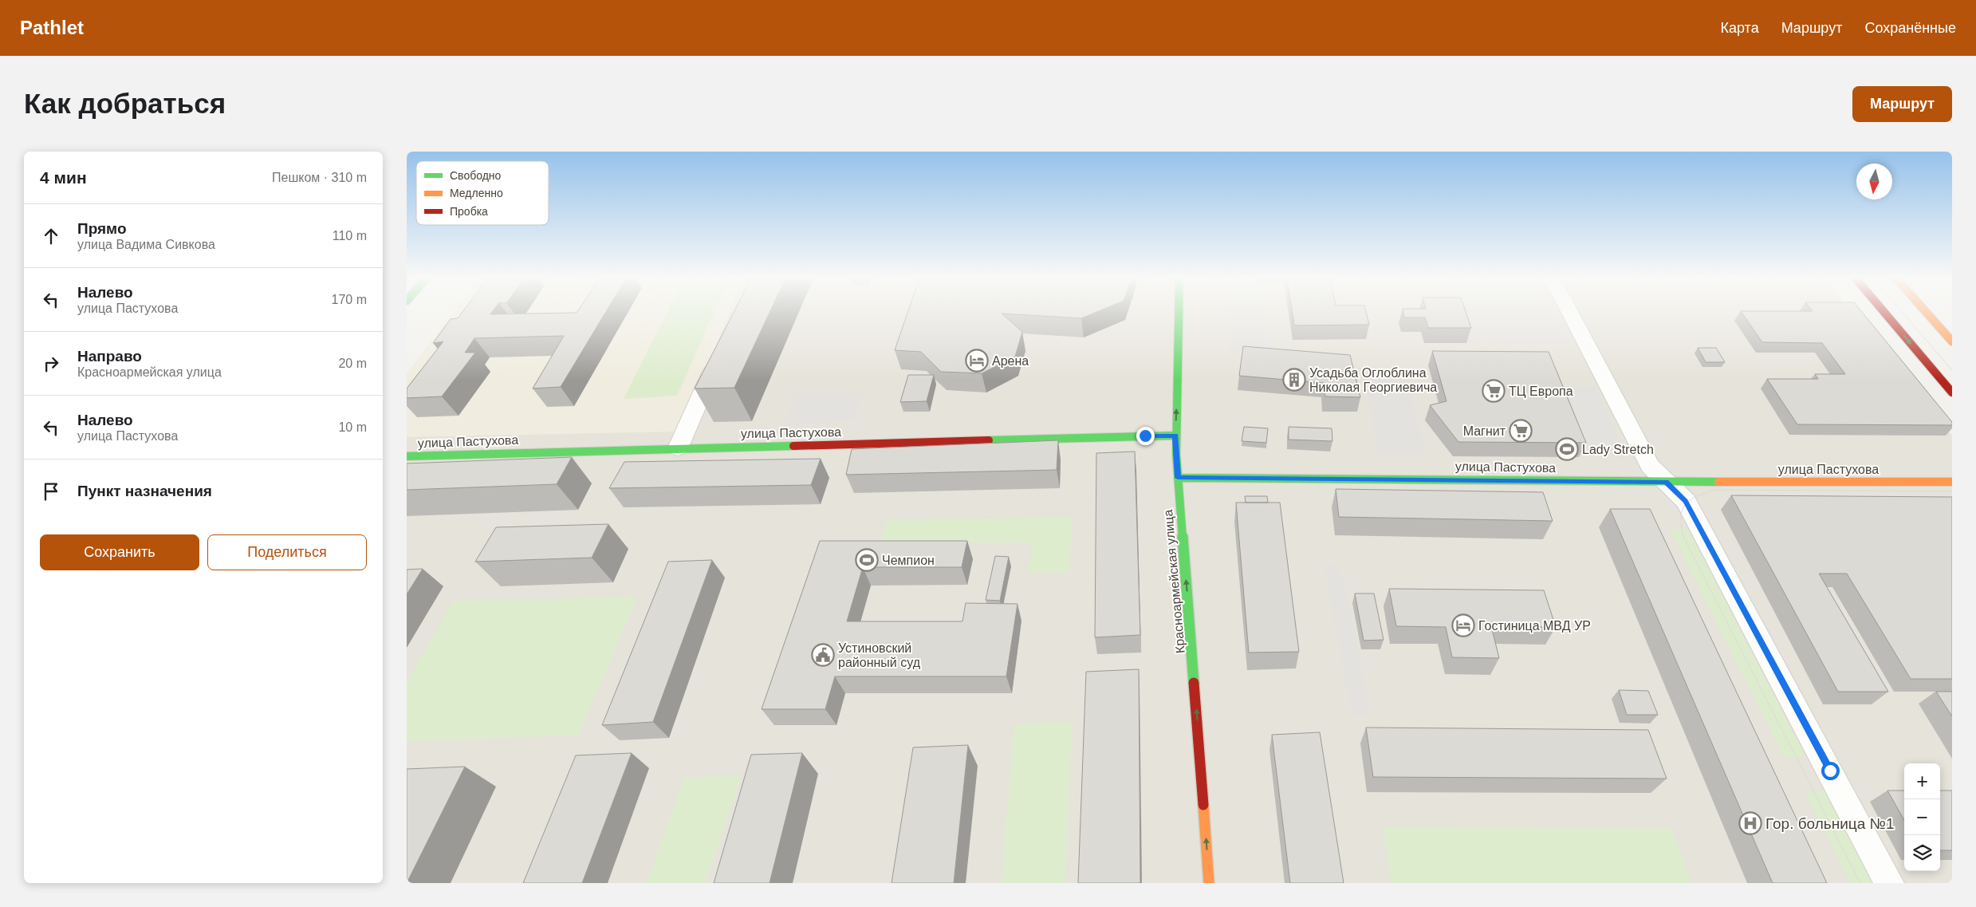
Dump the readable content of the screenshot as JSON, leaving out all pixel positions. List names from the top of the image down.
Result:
{
  "streets": {
    "street": ["улица Пастухова", "Красноармейская улица"]
  },
  "crossings": [
    ["улица Пастухова", "Красноармейская улица"]
  ],
  "one_way": ["Красноармейская улица"],
  "places": {
    "hotel": ["Арена", "Гостиница МВД УР"],
    "building": ["Усадьба Оглоблина Николая Георгиевича"],
    "supermarket": ["ТЦ Европа", "Магнит"],
    "sports": ["Lady Stretch", "Чемпион"],
    "public building": ["Устиновский районный суд"],
    "hospital": ["Гор. больница №1"]
  },
  "legend": ["Свободно", "Медленно", "Пробка"],
  "north": "bottom",
  "page": {
    "header": "Pathlet",
    "nav": ["Карта", "Маршрут", "Сохранённые"],
    "buttons": [
      "Маршрут",
      ["Сохранить", "Поделиться"]
    ],
    "title": "Как добраться",
    "heading": ["4 мин", "Пешком · 310 m"],
    "list": [
      ["Прямо", "улица Вадима Сивкова", "110 m"],
      ["Налево", "улица Пастухова", "170 m"],
      ["Направо", "Красноармейская улица", "20 m"],
      ["Налево", "улица Пастухова", "10 m"],
      "Пункт назначения"
    ],
    "map_buttons": ["+", "−"]
  }
}
